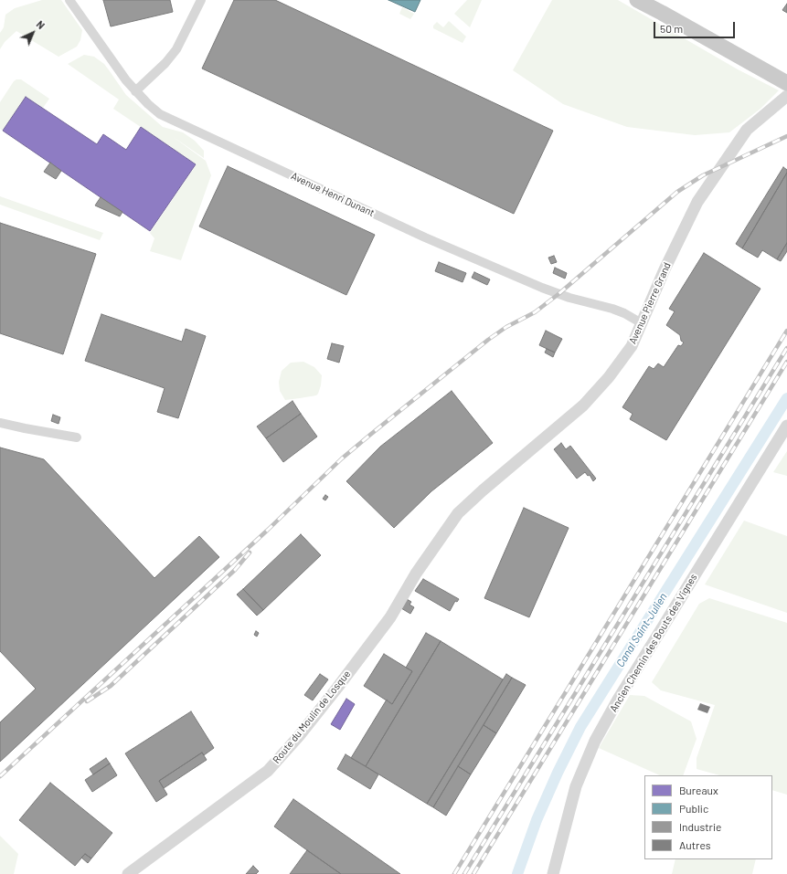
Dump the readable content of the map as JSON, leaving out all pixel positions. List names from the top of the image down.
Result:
{
  "streets": {
    "street": [
      "Avenue Henri Dunant",
      "Avenue Pierre Grand",
      "Ancien Chemin des Bouts des Vignes",
      "Route du Moulin de Losque"
    ]
  },
  "crossings": [
    ["Avenue Henri Dunant", "Avenue Pierre Grand"],
    ["Avenue Pierre Grand", "Route du Moulin de Losque"]
  ],
  "water": ["Canal Saint-Julien"],
  "legend": [
    "Bureaux",
    "Public",
    "Industrie",
    "Autres"
  ],
  "scale_bar": "50 m",
  "north": "top right"
}
